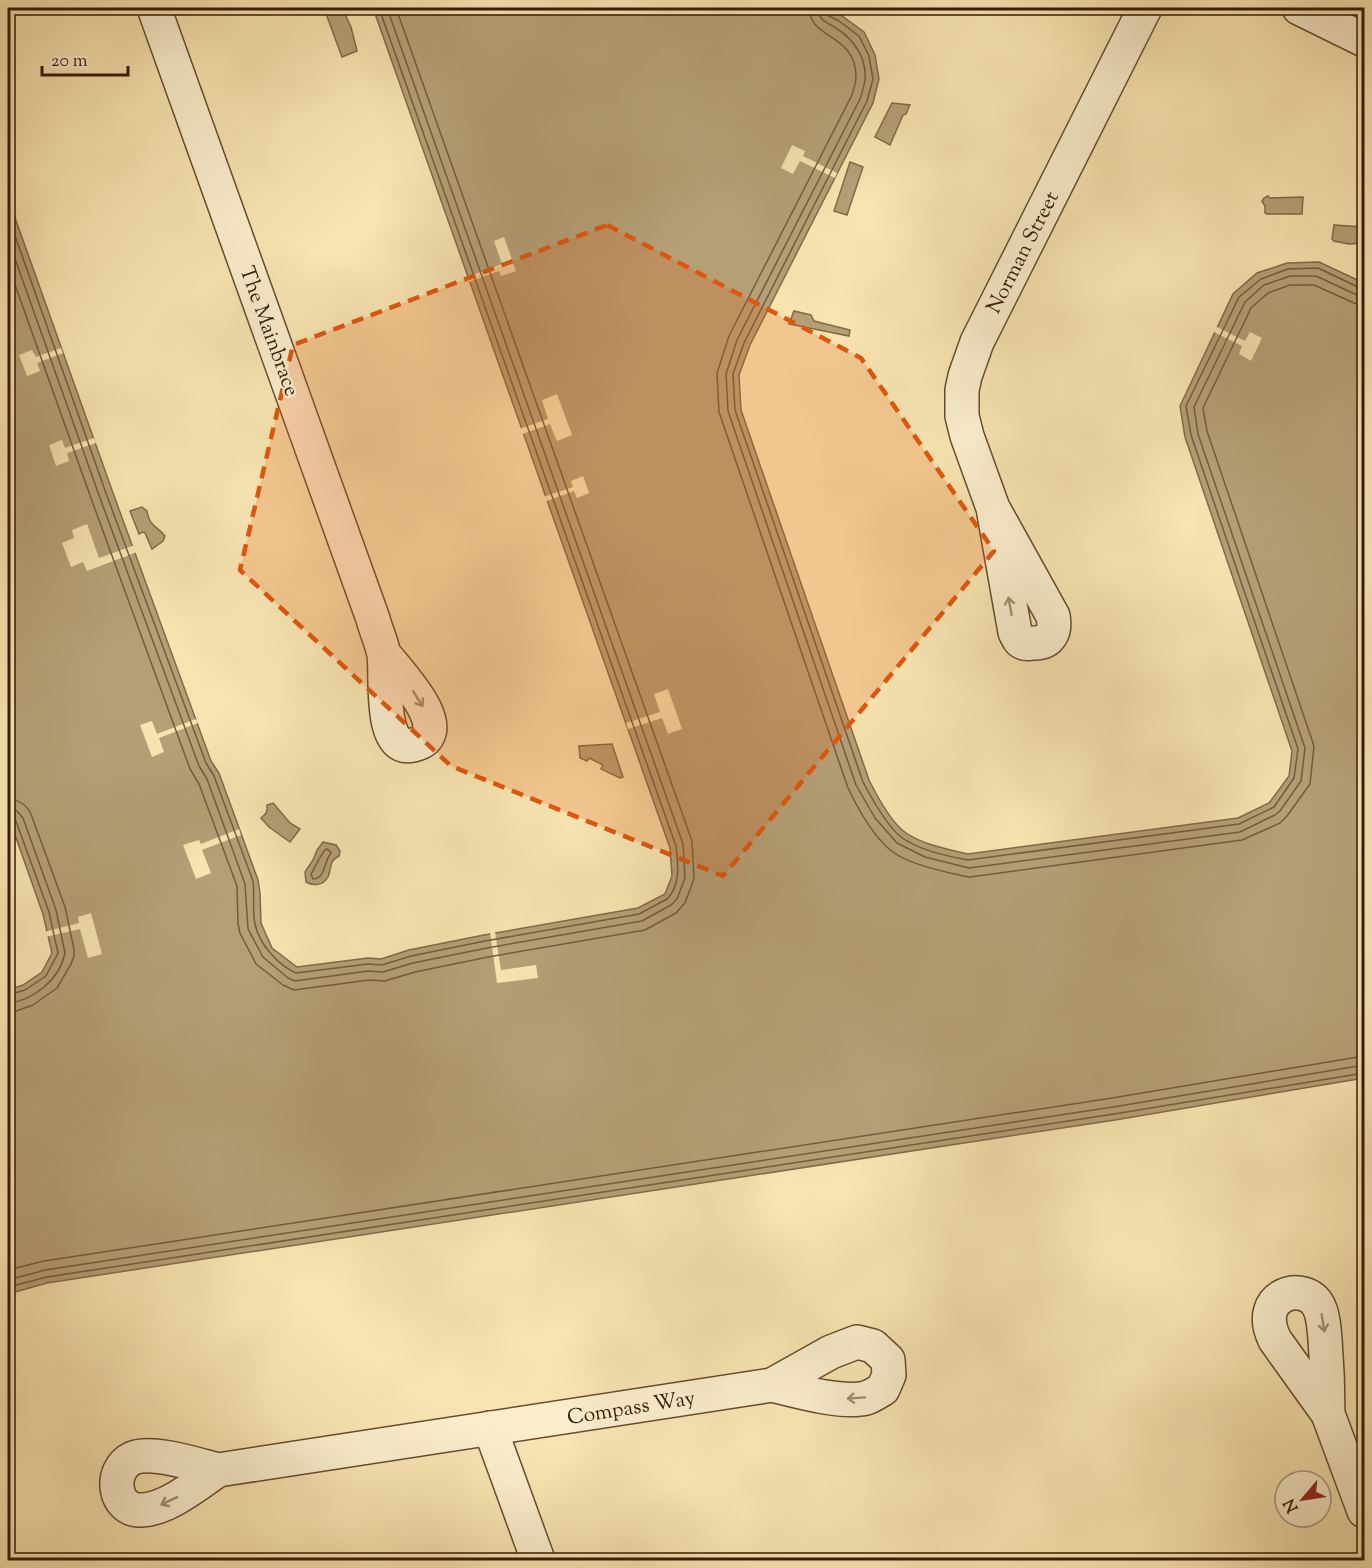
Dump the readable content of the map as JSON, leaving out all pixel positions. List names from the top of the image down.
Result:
{
  "streets": {
    "street": ["Norman Street", "The Mainbrace", "Compass Way"]
  },
  "scale_bar": "20 m",
  "north": "bottom left"
}
